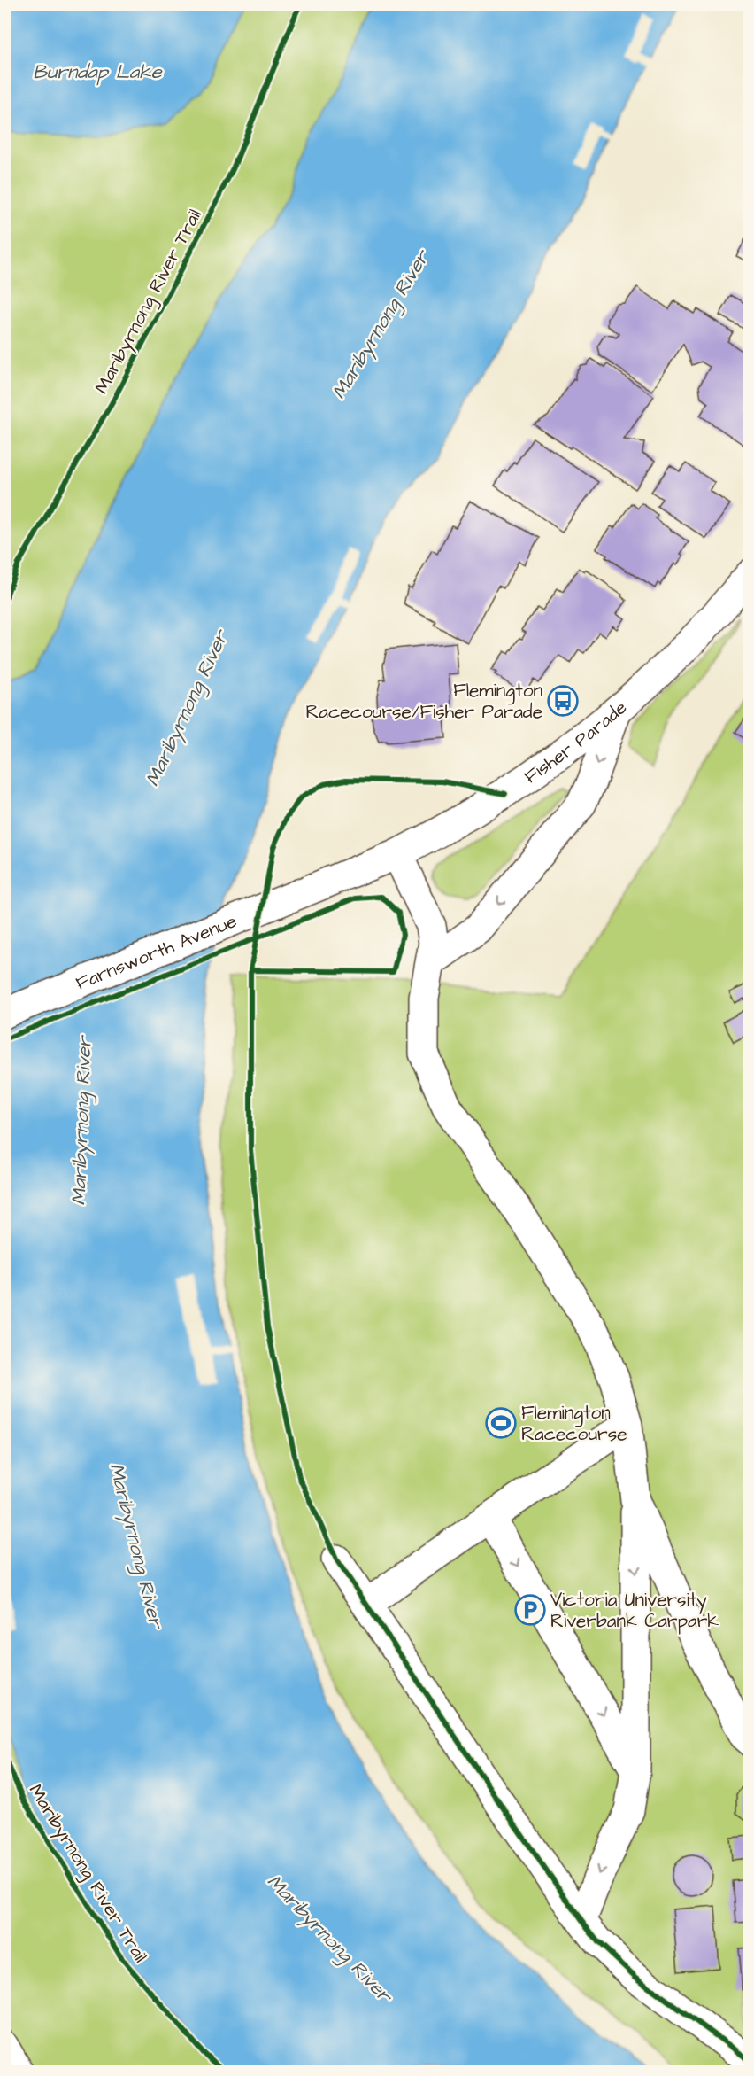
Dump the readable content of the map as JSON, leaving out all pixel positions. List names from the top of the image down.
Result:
{
  "streets": {
    "main road": ["Fisher Parade", "Farnsworth Avenue"],
    "cycle path": ["Maribyrnong River Trail"]
  },
  "crossings": [
    ["Fisher Parade", "Farnsworth Avenue"]
  ],
  "water": ["Burndap Lake", "Maribyrnong River"],
  "places": {
    "bus stop": ["Flemington Racecourse/Fisher Parade"],
    "sports": ["Flemington Racecourse"],
    "parking": ["Victoria University Riverbank Carpark"]
  }
}
